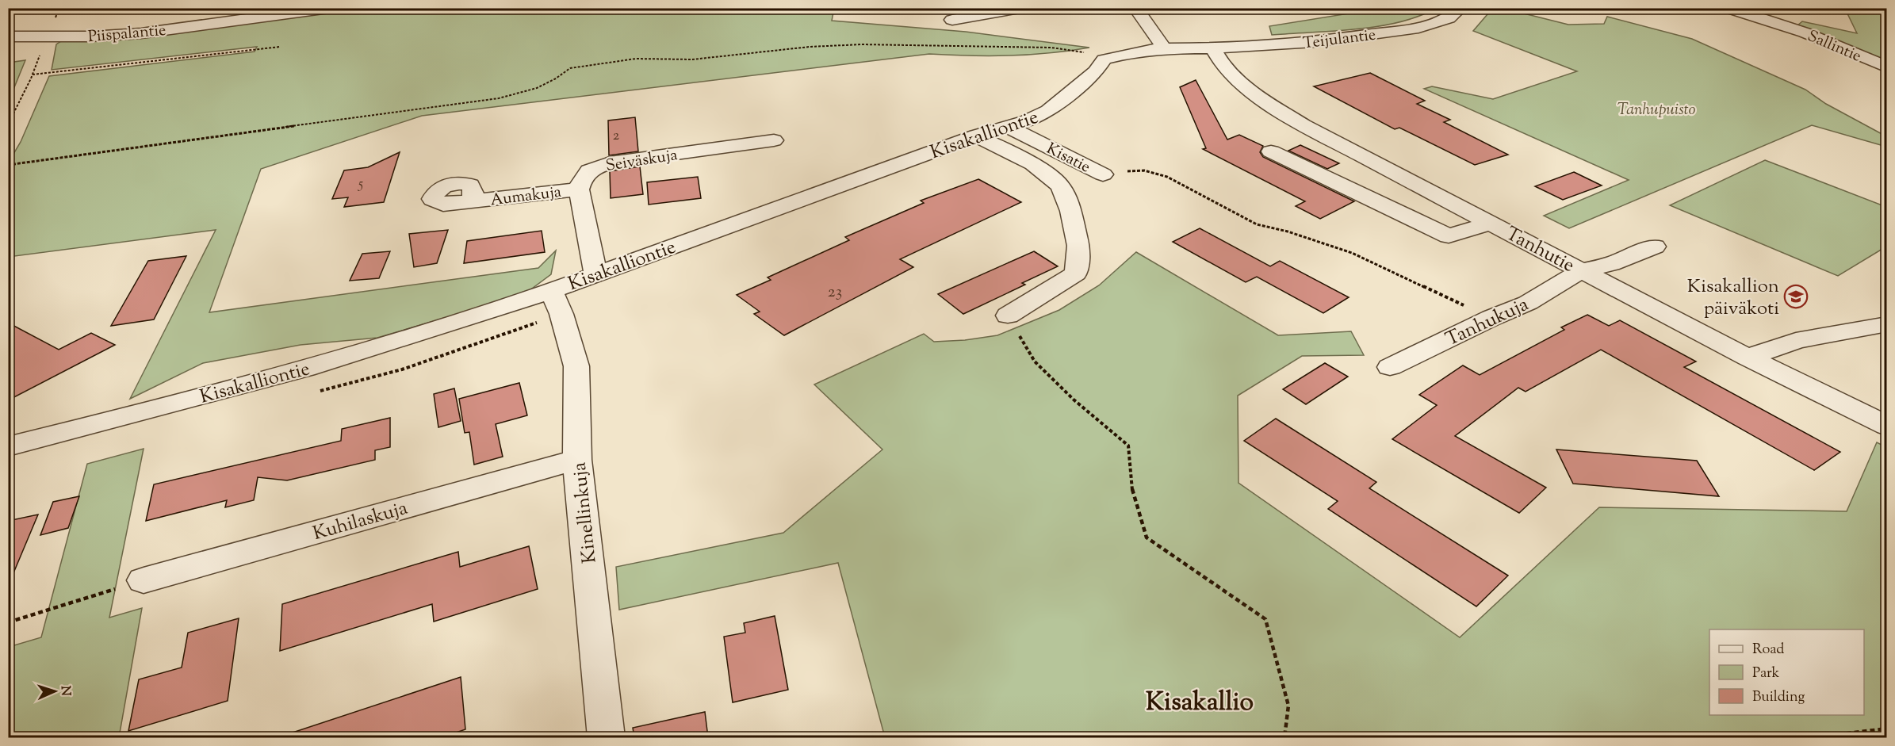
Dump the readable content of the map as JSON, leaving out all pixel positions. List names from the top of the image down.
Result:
{
  "streets": {
    "street": [
      "Piispalantie",
      "Teijulantie",
      "Sallintie",
      "Kisakalliontie",
      "Kisatie",
      "Seiväskuja",
      "Aumakuja",
      "Tanhutie",
      "Tanhukuja",
      "Kinellinkuja",
      "Kuhilaskuja"
    ]
  },
  "crossings": [
    ["Teijulantie", "Tanhutie"],
    ["Kisakalliontie", "Kisatie"],
    ["Kisakalliontie", "Kinellinkuja"],
    ["Seiväskuja", "Aumakuja"],
    ["Tanhutie", "Tanhukuja"],
    ["Kinellinkuja", "Kuhilaskuja"]
  ],
  "districts": ["Kisakallio"],
  "parks": ["Tanhupuisto"],
  "places": {
    "school or university": ["Kisakallion päiväkoti"]
  },
  "house_numbers": ["2", "5", "23"],
  "legend": ["Road", "Park", "Building"],
  "north": "right"
}
